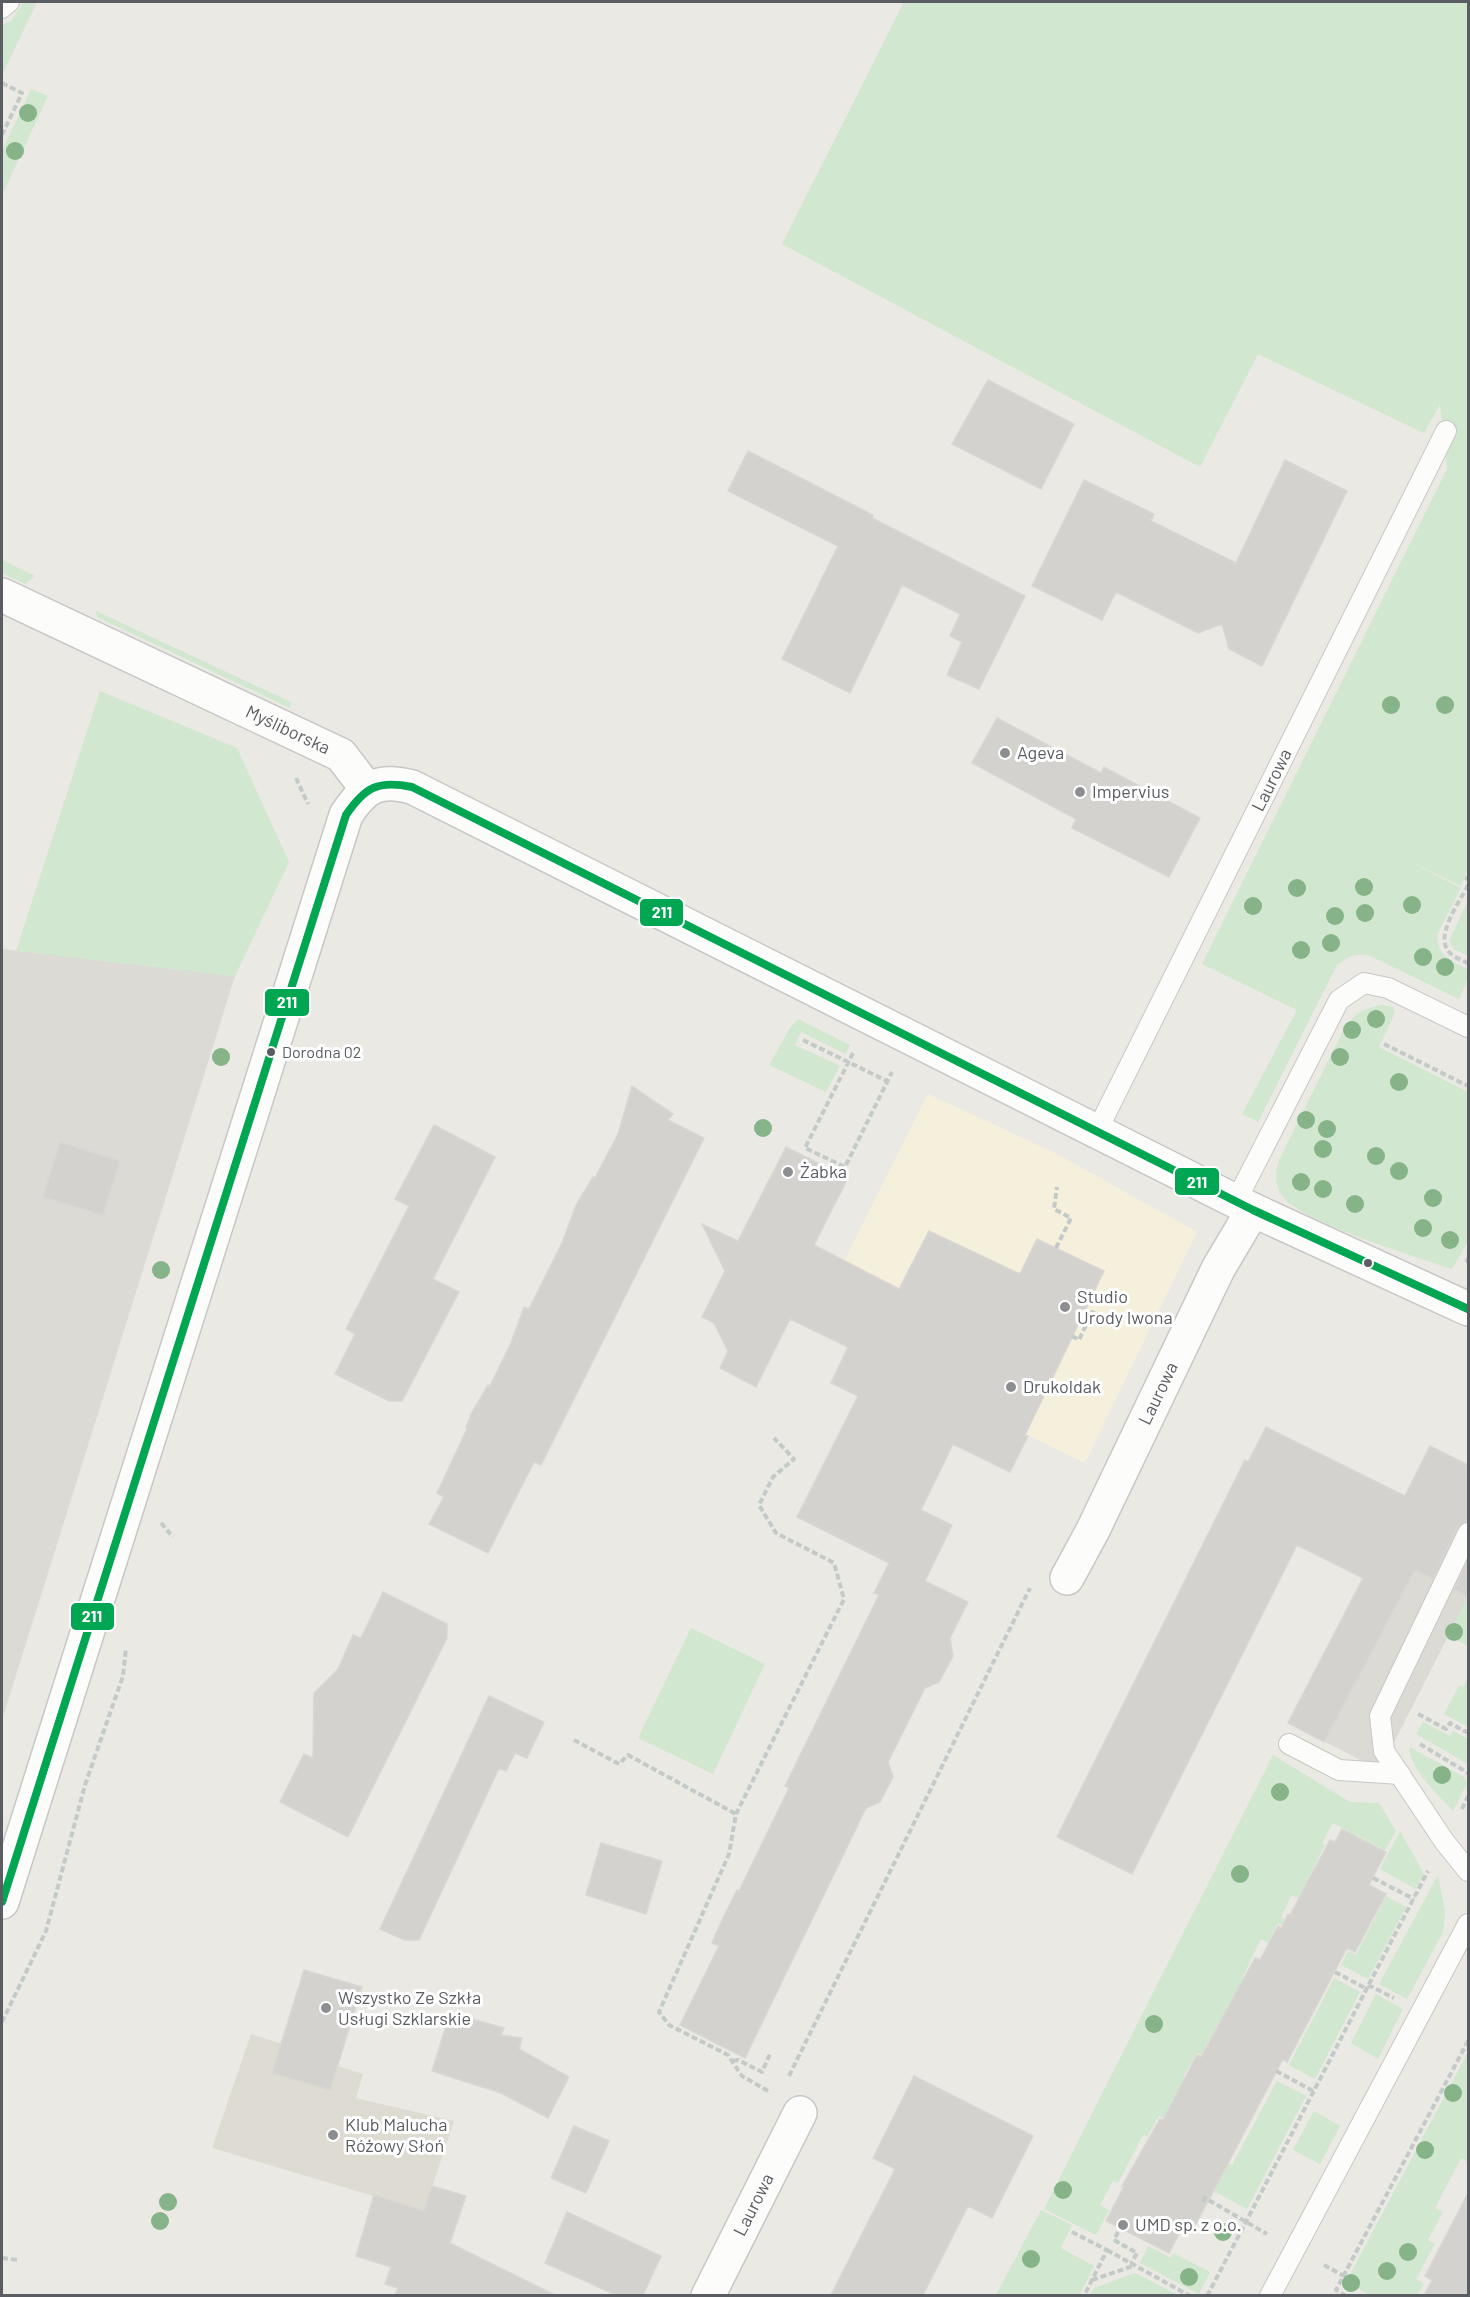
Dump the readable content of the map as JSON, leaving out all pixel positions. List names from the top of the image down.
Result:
{
  "streets": {
    "street": ["Myśliborska", "Laurowa"]
  },
  "places": [
    "Ageva",
    "Impervius",
    "Dorodna 02",
    "Żabka",
    "Studio Urody Iwona",
    "Drukoldak",
    "Wszystko Ze Szkła Usługi Szklarskie",
    "Klub Malucha Różowy Słoń",
    "UMD sp. z o.o."
  ],
  "lines": ["transit line 211"]
}
